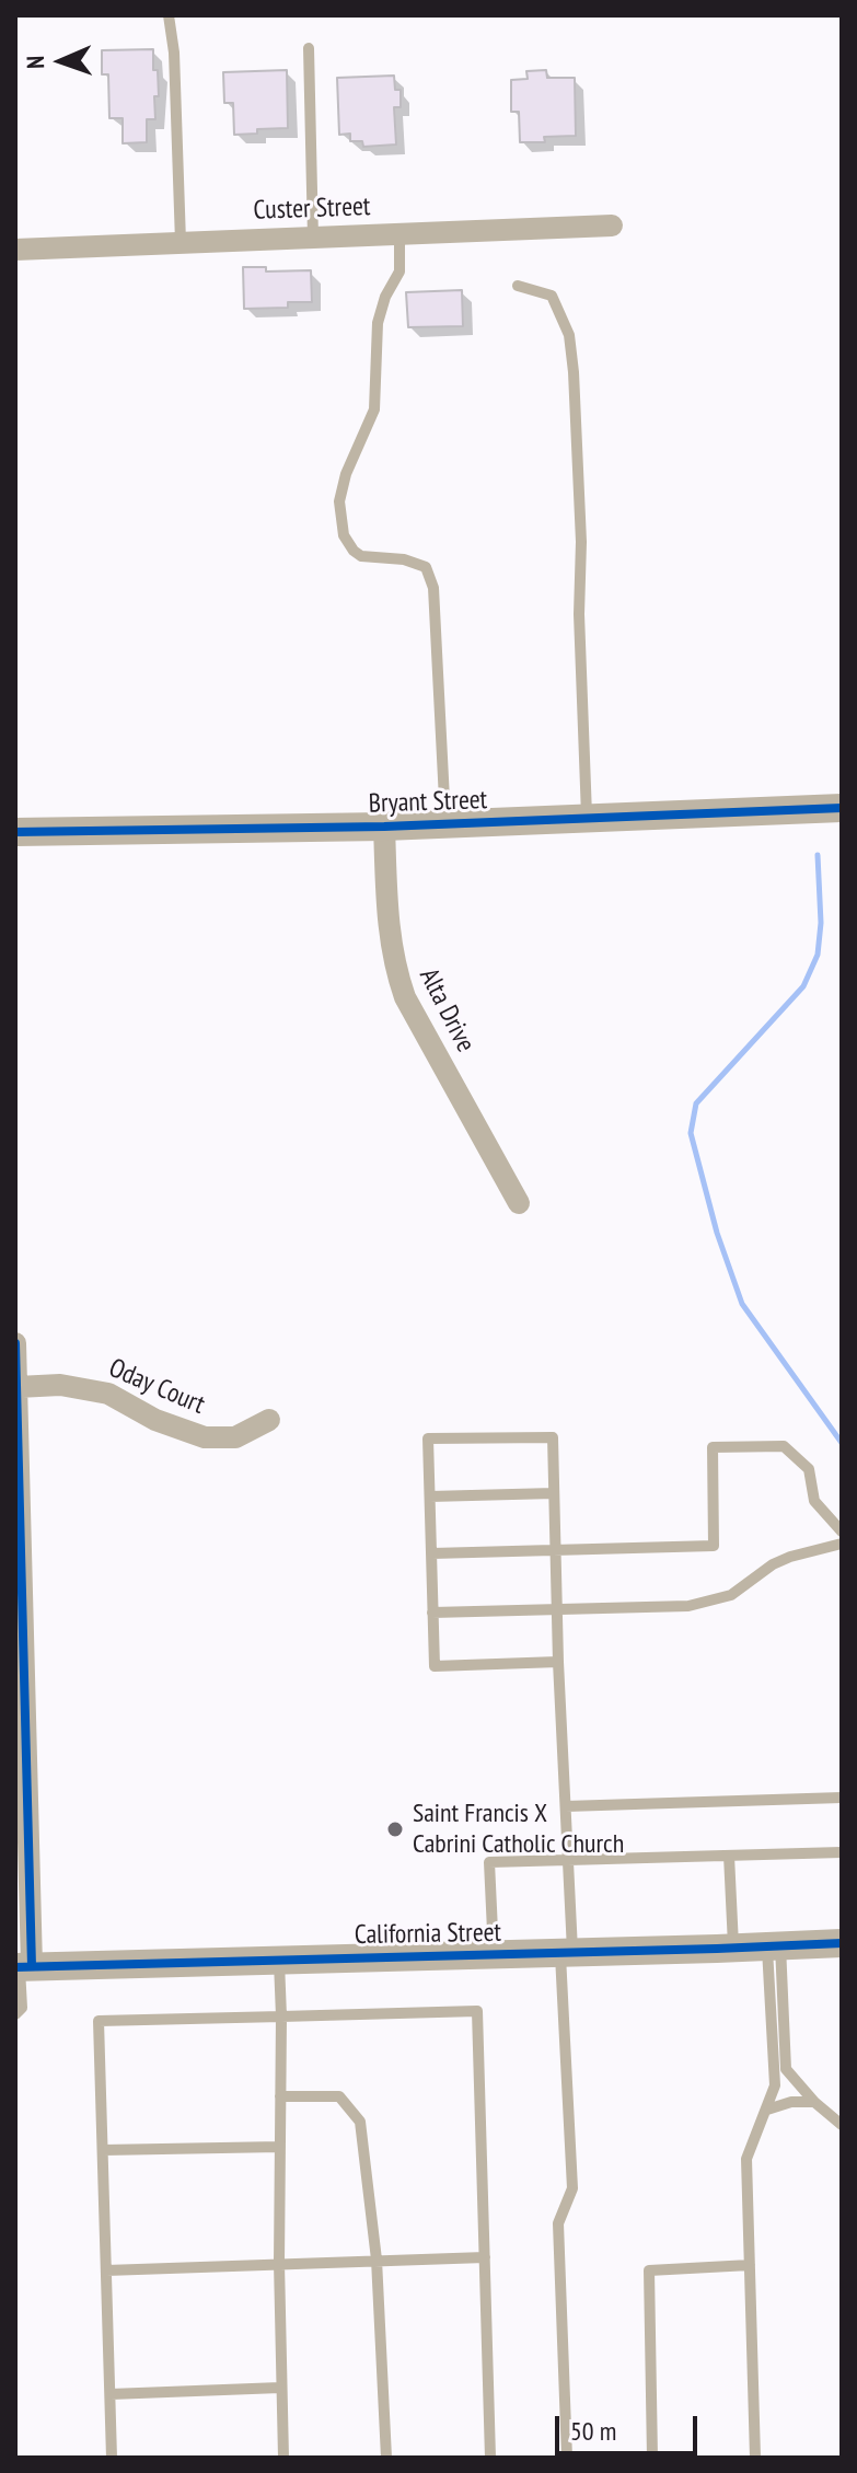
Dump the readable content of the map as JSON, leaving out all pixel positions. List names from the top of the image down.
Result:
{
  "streets": {
    "street": [
      "Custer Street",
      "Bryant Street",
      "Alta Drive",
      "Oday Court",
      "California Street"
    ]
  },
  "crossings": [
    ["Bryant Street", "Alta Drive"]
  ],
  "places": ["Saint Francis X Cabrini Catholic Church"],
  "scale_bar": "50 m",
  "north": "left"
}
